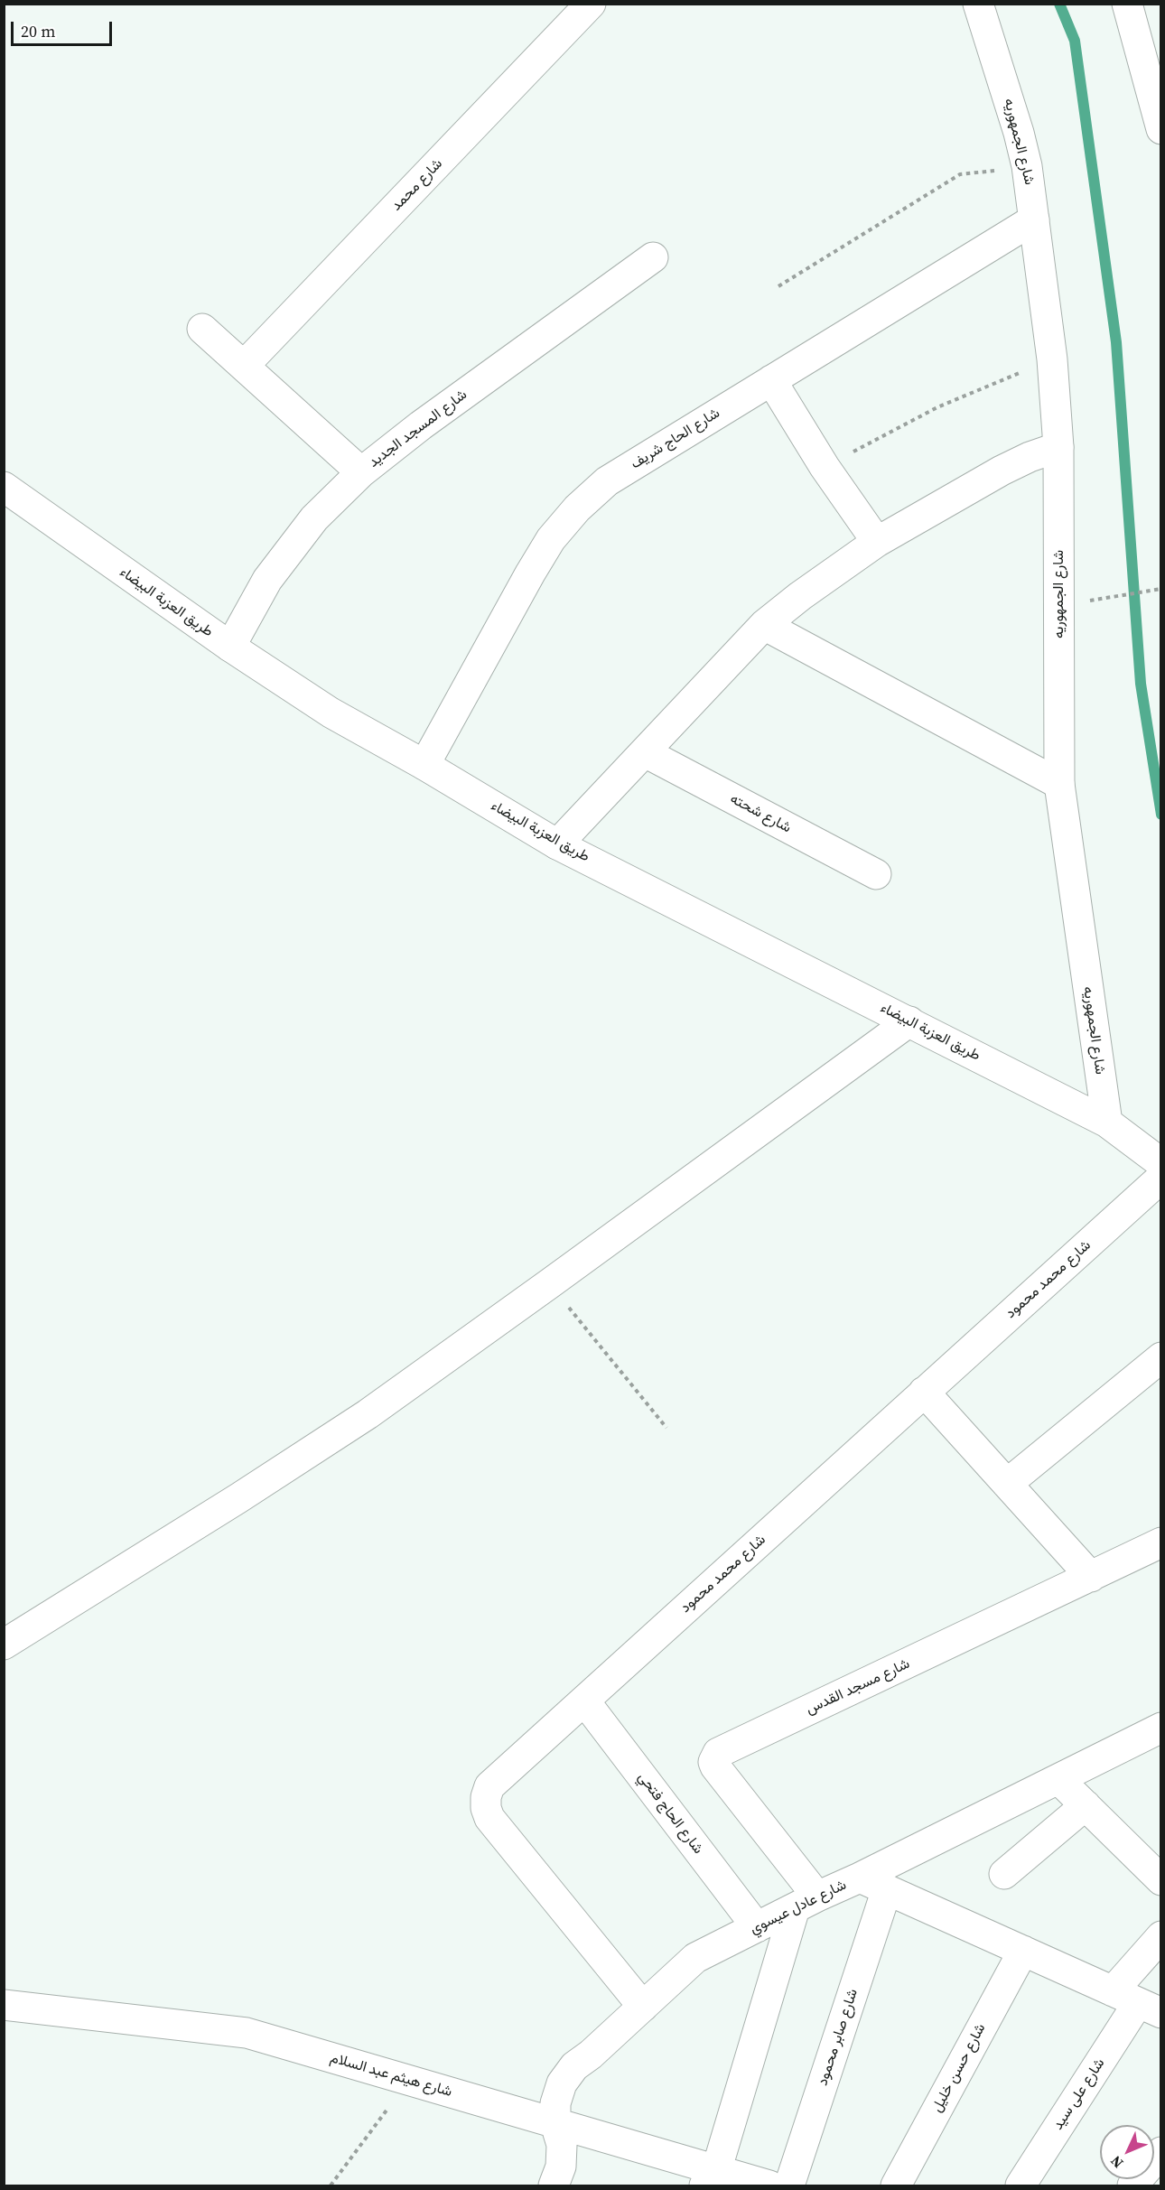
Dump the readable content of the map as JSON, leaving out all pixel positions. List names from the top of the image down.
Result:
{
  "streets": {
    "street": [
      "شارع الجمهوريه",
      "شارع محمد",
      "شارع المسجد الجديد",
      "شارع الحاج شريف",
      "طريق العزبة البيضاء",
      "شارع شحته",
      "شارع محمد محمود",
      "شارع مسجد القدس",
      "شارع الحاج فتحي",
      "شارع عادل عيسوي",
      "شارع صابر محمود",
      "شارع حسن خليل",
      "شارع هيثم عبد السلام",
      "شارع على سيد"
    ]
  },
  "crossings": [
    ["شارع الجمهوريه", "شارع الحاج شريف"],
    ["شارع الجمهوريه", "طريق العزبة البيضاء"],
    ["شارع المسجد الجديد", "طريق العزبة البيضاء"],
    ["شارع الحاج شريف", "طريق العزبة البيضاء"],
    ["شارع محمد محمود", "شارع الحاج فتحي"],
    ["شارع محمد محمود", "شارع عادل عيسوي"],
    ["شارع مسجد القدس", "شارع عادل عيسوي"],
    ["شارع الحاج فتحي", "شارع عادل عيسوي"],
    ["شارع عادل عيسوي", "شارع هيثم عبد السلام"]
  ],
  "scale_bar": "20 m",
  "north": "bottom left"
}
